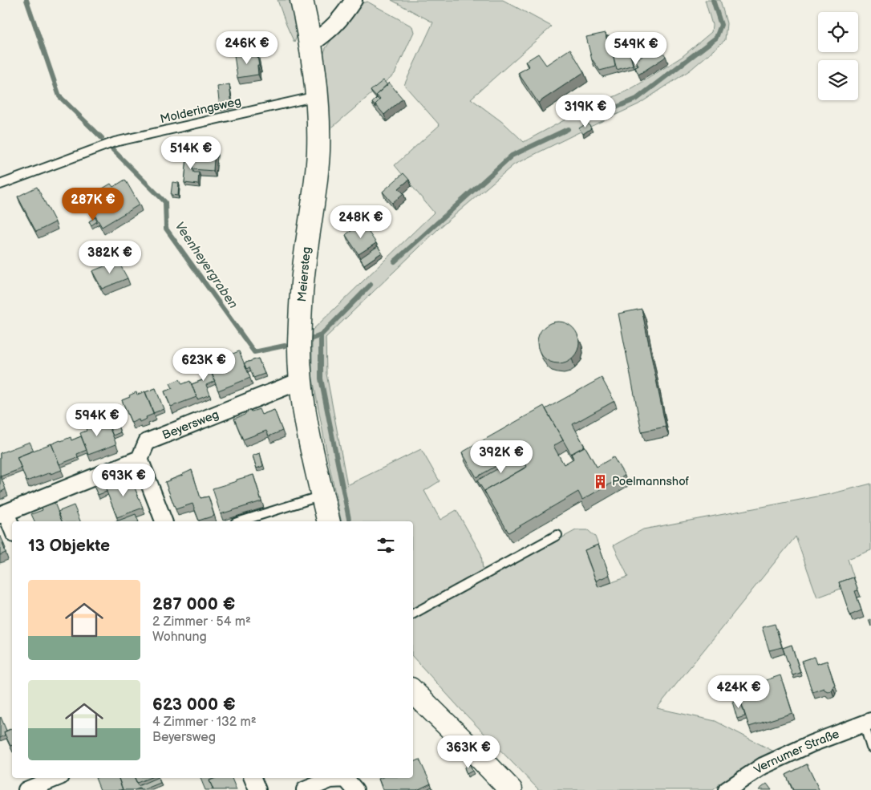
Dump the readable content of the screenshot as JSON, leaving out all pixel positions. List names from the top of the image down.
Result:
{
  "streets": {
    "street": ["Meiersteg", "Beyersweg", "Vernumer Straße"],
    "lane": ["Molderingsweg"]
  },
  "crossings": [
    ["Molderingsweg", "Meiersteg"],
    ["Meiersteg", "Beyersweg"]
  ],
  "water": ["Veenheyergraben"],
  "places": {
    "building": ["Poelmannshof"]
  },
  "page": {
    "price": [
      "246K €",
      "549K €",
      "319K €",
      "514K €",
      "287K €",
      "248K €",
      "382K €",
      "623K €",
      "594K €",
      "392K €",
      "693K €",
      "424K €",
      "363K €"
    ],
    "heading": "13 Objekte",
    "list": [
      {
        "name": "287 000 €",
        "note": "2 Zimmer · 54 m² · Wohnung"
      },
      {
        "name": "623 000 €",
        "note": "4 Zimmer · 132 m² · Beyersweg"
      }
    ]
  }
}
